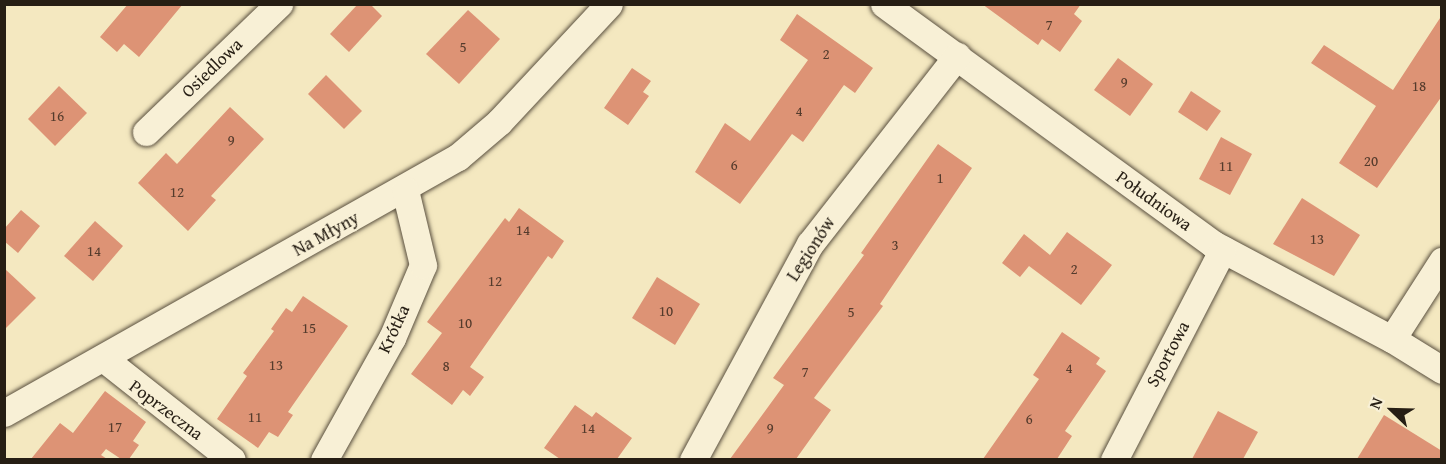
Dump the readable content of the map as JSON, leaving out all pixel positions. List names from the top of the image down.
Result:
{
  "streets": {
    "street": [
      "Osiedlowa",
      "Południowa",
      "Na Młyny",
      "Legionów",
      "Krótka",
      "Sportowa",
      "Poprzeczna"
    ]
  },
  "crossings": [
    ["Południowa", "Legionów"],
    ["Południowa", "Sportowa"],
    ["Na Młyny", "Krótka"],
    ["Na Młyny", "Poprzeczna"]
  ],
  "house_numbers": [
    "7",
    "5",
    "2",
    "9",
    "18",
    "4",
    "16",
    "9",
    "20",
    "6",
    "11",
    "1",
    "12",
    "14",
    "13",
    "3",
    "14",
    "2",
    "12",
    "10",
    "5",
    "10",
    "15",
    "13",
    "8",
    "4",
    "7",
    "11",
    "6",
    "17",
    "14",
    "9"
  ],
  "north": "top left"
}
